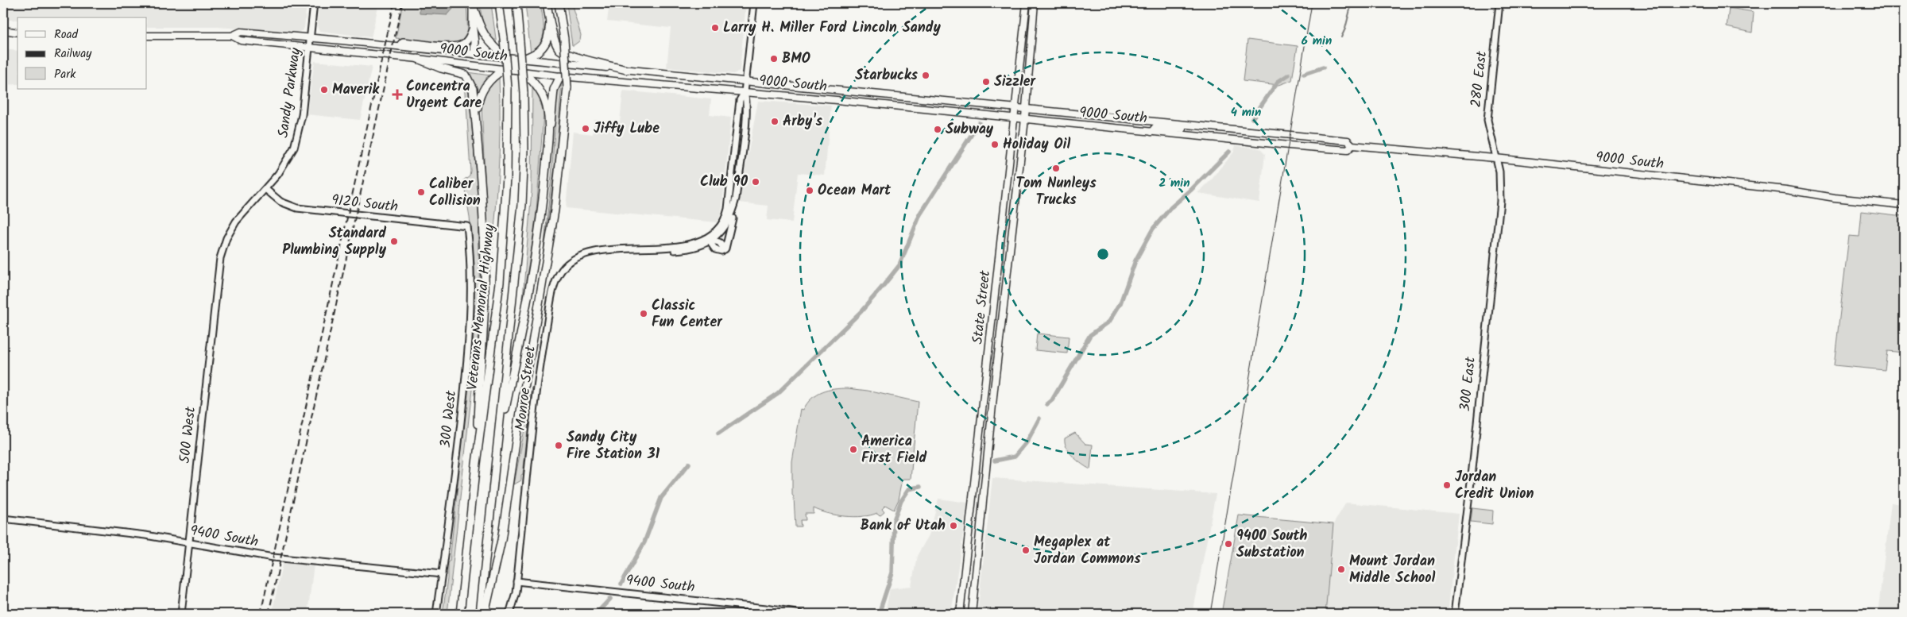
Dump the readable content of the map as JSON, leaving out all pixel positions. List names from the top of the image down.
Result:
{
  "streets": {
    "highway": ["Veterans Memorial Highway"],
    "main road": ["9000 South", "State Street"],
    "street": [
      "280 East",
      "Sandy Parkway",
      "9120 South",
      "300 East",
      "Monroe Street",
      "300 West",
      "500 West",
      "9400 South"
    ]
  },
  "crossings": [
    ["9000 South", "280 East"],
    ["9000 South", "Sandy Parkway"],
    ["9000 South", "State Street"],
    ["9000 South", "300 East"],
    ["9000 South", "Monroe Street"],
    ["280 East", "300 East"],
    ["Sandy Parkway", "9120 South"],
    ["Sandy Parkway", "500 West"],
    ["9120 South", "300 West"],
    ["Monroe Street", "9400 South"],
    ["300 West", "9400 South"],
    ["500 West", "9400 South"]
  ],
  "places": {
    "other": [
      "Larry H. Miller Ford Lincoln Sandy",
      "BMO",
      "Starbucks",
      "Sizzler",
      "Maverik",
      "Arby's",
      "Jiffy Lube",
      "Subway",
      "Holiday Oil",
      "Tom Nunleys Trucks",
      "Club 90",
      "Ocean Mart",
      "Caliber Collision",
      "Standard Plumbing Supply",
      "Classic Fun Center",
      "Sandy City Fire Station 31",
      "America First Field",
      "Jordan Credit Union",
      "Bank of Utah",
      "9400 South Substation",
      "Megaplex at Jordan Commons",
      "Mount Jordan Middle School"
    ],
    "health": ["Concentra Urgent Care"]
  },
  "legend": ["Road", "Railway", "Park"],
  "rings": ["6 min", "4 min", "2 min"]
}
